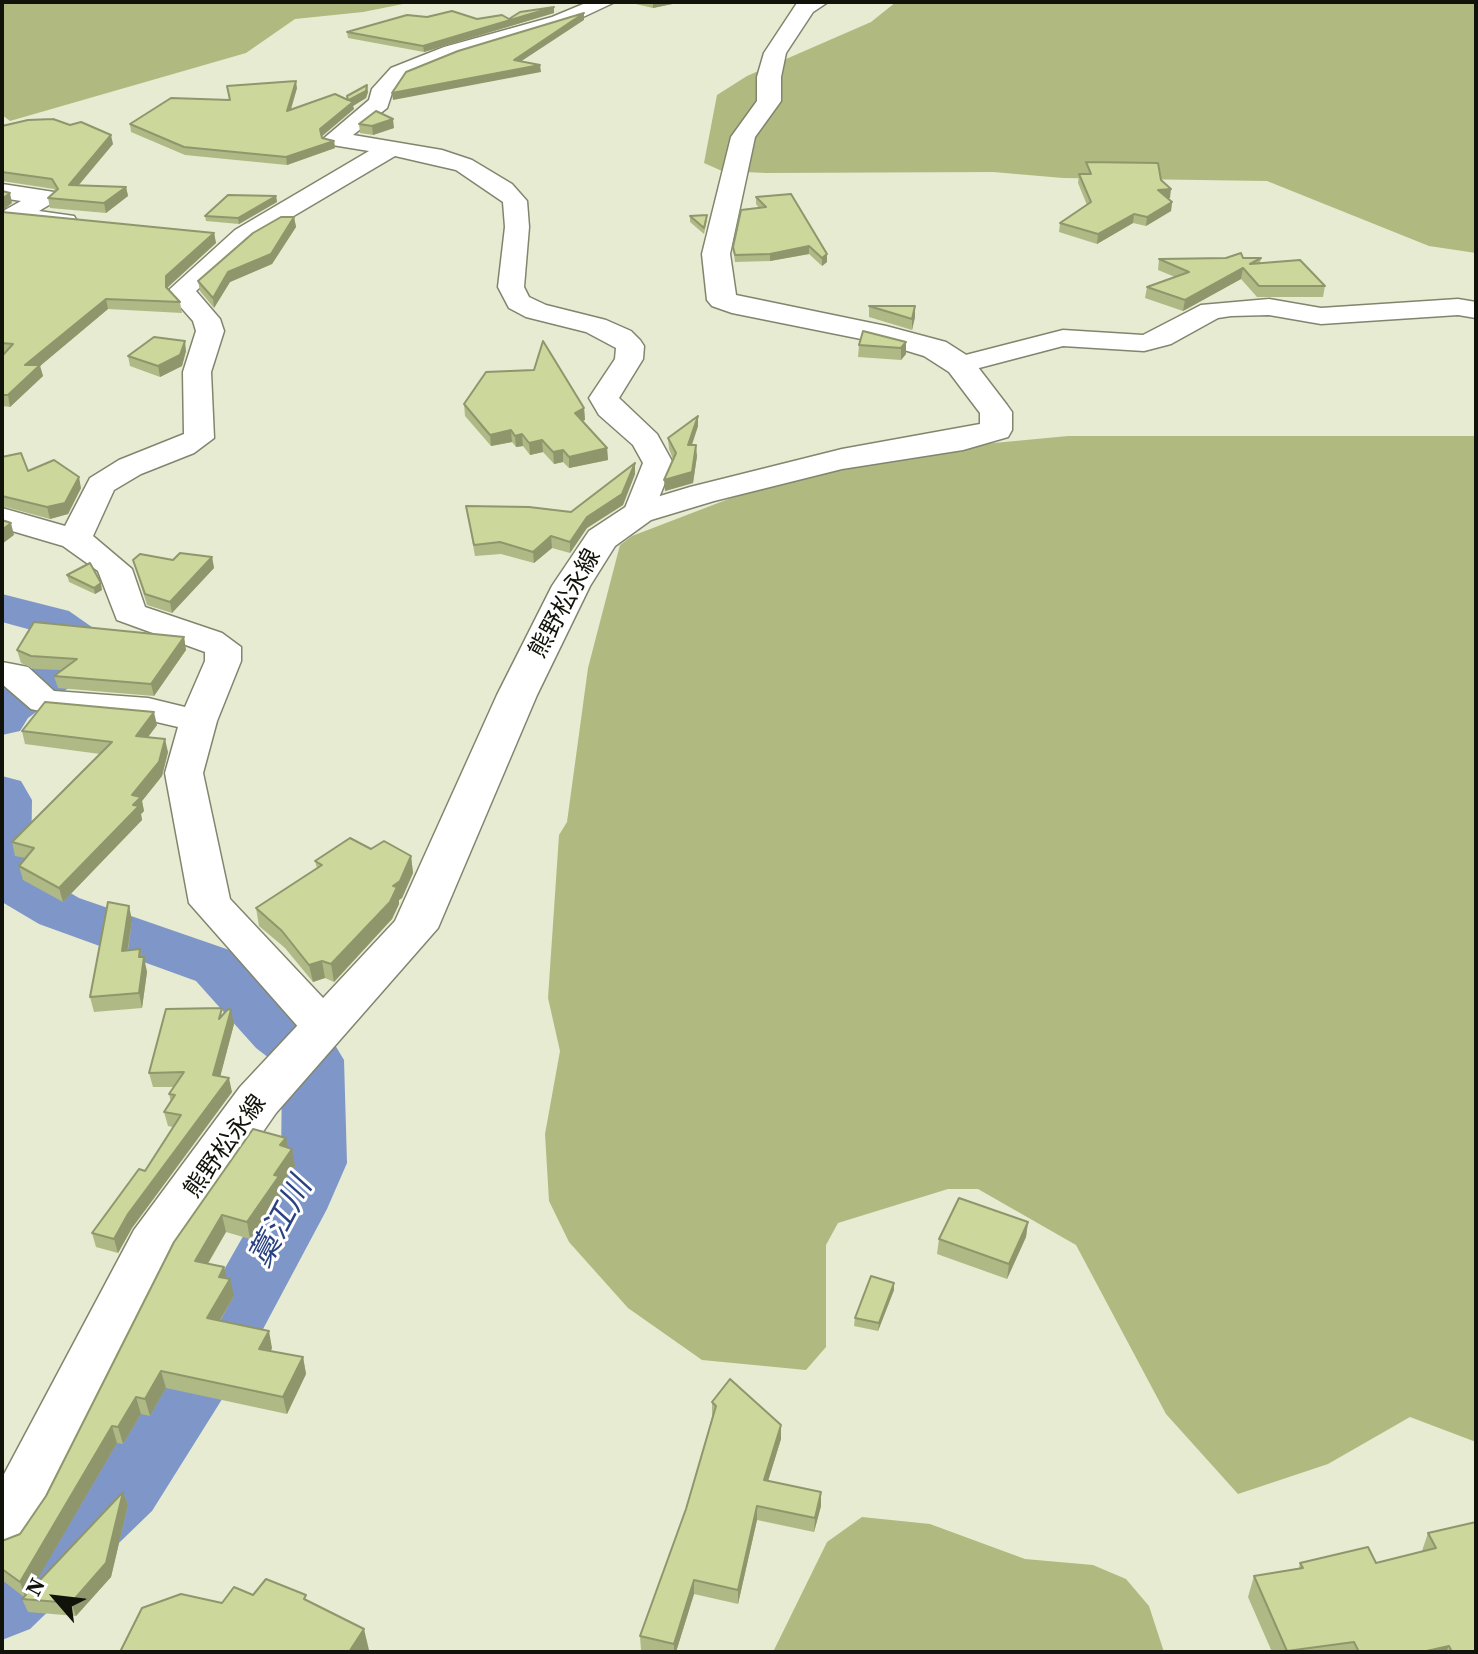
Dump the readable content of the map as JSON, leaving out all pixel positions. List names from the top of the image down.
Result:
{
  "streets": {
    "main road": ["熊野松永線"]
  },
  "water": ["藁江川"],
  "north": "top left"
}
